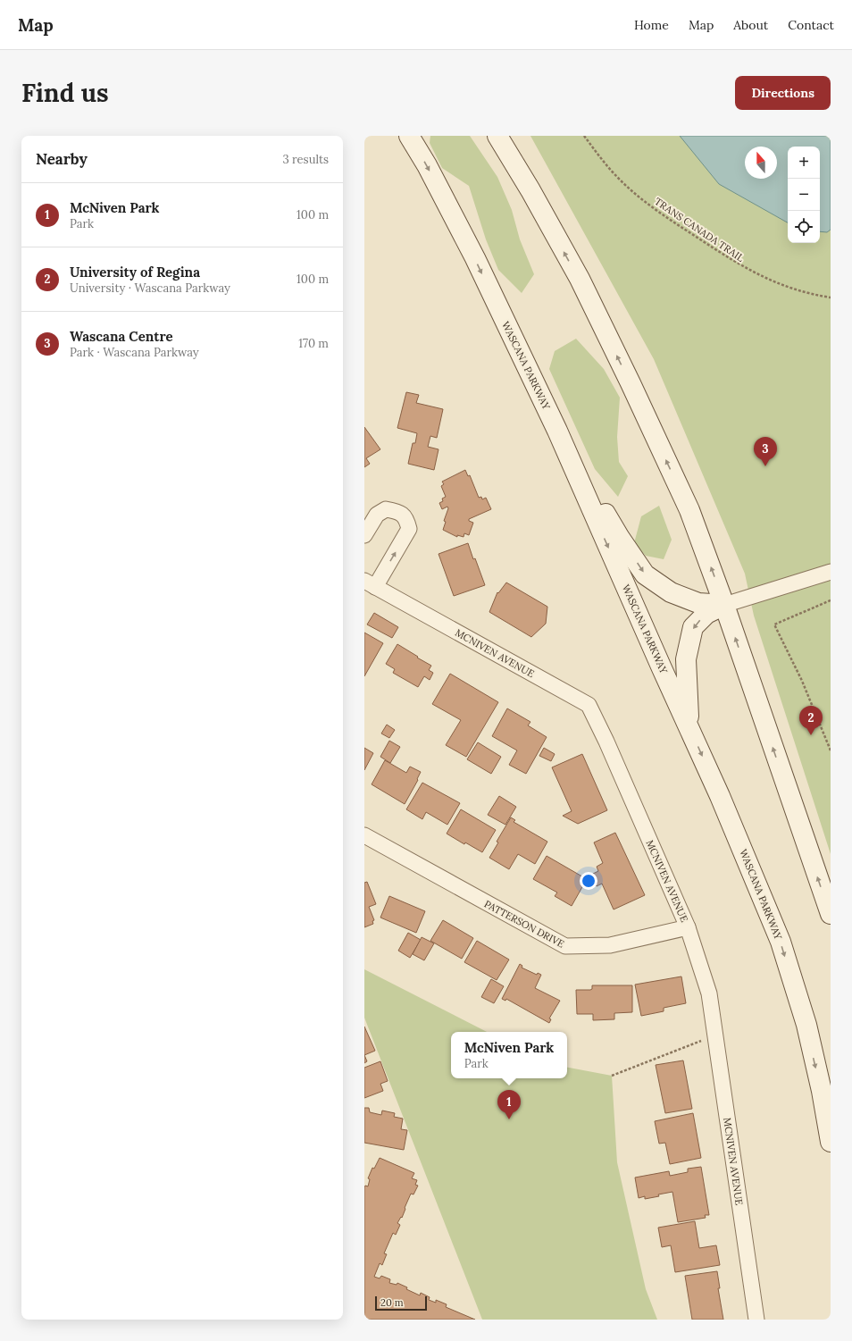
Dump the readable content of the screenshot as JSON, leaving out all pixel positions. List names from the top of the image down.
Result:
{
  "streets": {
    "main road": ["WASCANA PARKWAY"],
    "street": ["MCNIVEN AVENUE", "PATTERSON DRIVE"],
    "path": ["TRANS CANADA TRAIL"]
  },
  "crossings": [
    ["MCNIVEN AVENUE", "PATTERSON DRIVE"]
  ],
  "scale_bar": "20 m",
  "north": "top",
  "page": {
    "header": "Map",
    "nav": [
      "Home",
      "Map",
      "About",
      "Contact"
    ],
    "buttons": "Directions",
    "title": "Find us",
    "heading": ["Nearby", "3 results"],
    "map_buttons": ["+", "−"],
    "list": [
      {
        "mark": "1",
        "name": "McNiven Park",
        "note": "Park",
        "value": "100 m"
      },
      {
        "mark": "2",
        "name": "University of Regina",
        "note": "University · Wascana Parkway",
        "value": "100 m"
      },
      {
        "mark": "3",
        "name": "Wascana Centre",
        "note": "Park · Wascana Parkway",
        "value": "170 m"
      }
    ],
    "pins": ["3", "2", "1"],
    "popup": ["McNiven Park", "Park"],
    "scale": "20 m"
  }
}
